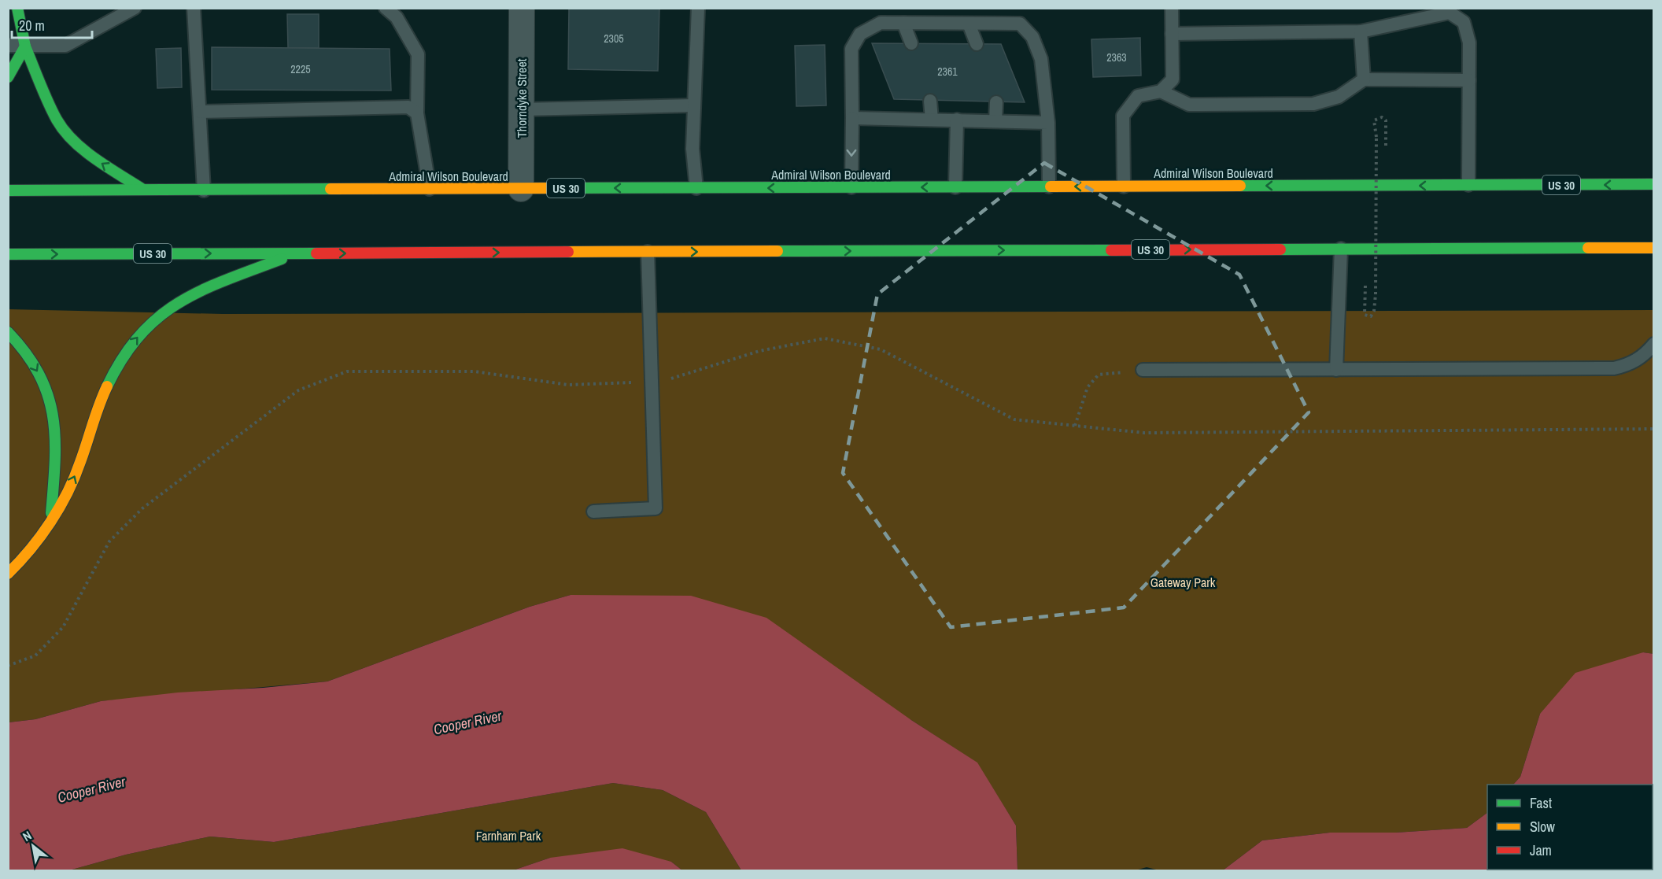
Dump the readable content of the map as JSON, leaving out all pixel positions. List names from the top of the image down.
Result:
{
  "streets": {
    "main road": ["Admiral Wilson Boulevard", "US 30"],
    "street": ["Thorndyke Street"]
  },
  "crossings": [
    ["Thorndyke Street", "Admiral Wilson Boulevard"]
  ],
  "water": ["Cooper River"],
  "parks": ["Gateway Park", "Farnham Park"],
  "house_numbers": [
    "2305",
    "2363",
    "2225",
    "2361"
  ],
  "legend": ["Fast", "Slow", "Jam"],
  "scale_bar": "20 m",
  "north": "top left"
}
